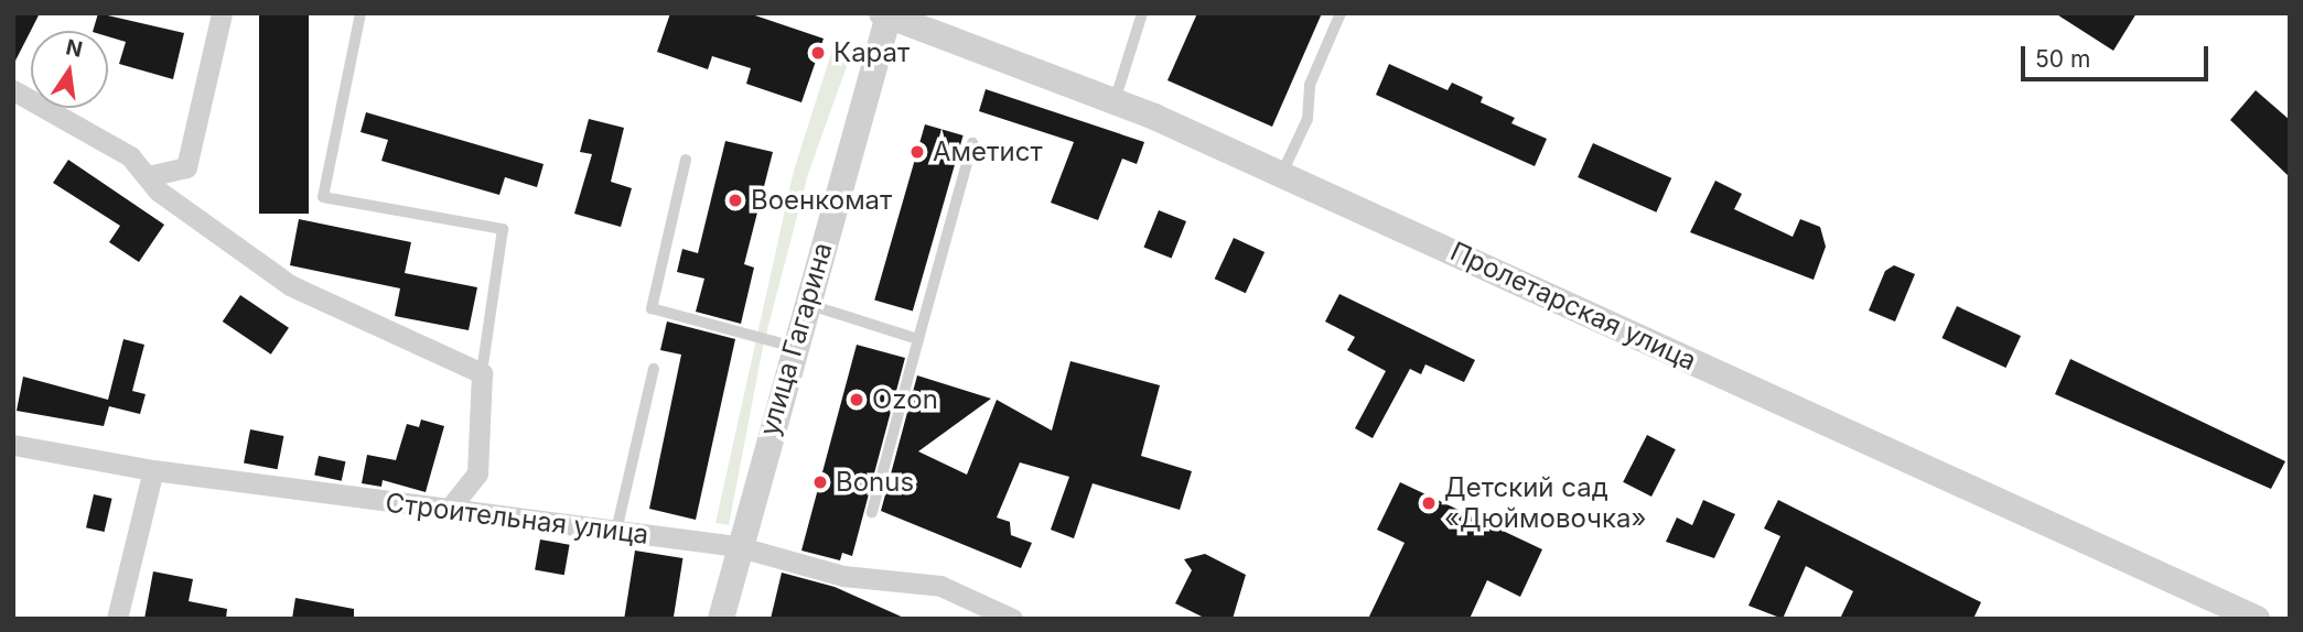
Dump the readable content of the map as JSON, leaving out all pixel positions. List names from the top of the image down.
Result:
{
  "streets": {
    "street": ["Пролетарская улица", "улица Гагарина", "Строительная улица"]
  },
  "crossings": [
    ["Пролетарская улица", "улица Гагарина"],
    ["улица Гагарина", "Строительная улица"]
  ],
  "places": [
    "Карат",
    "Аметист",
    "Военкомат",
    "Ozon",
    "Bonus",
    "Детский сад «Дюймовочка»"
  ],
  "scale_bar": "50 m",
  "north": "top"
}
